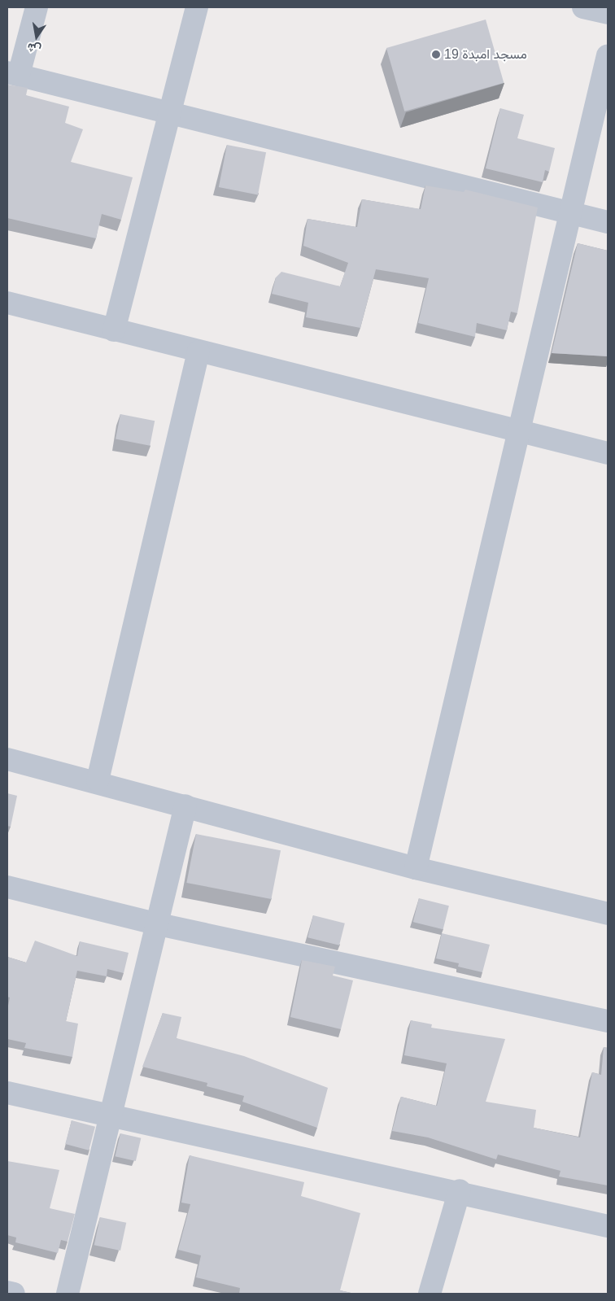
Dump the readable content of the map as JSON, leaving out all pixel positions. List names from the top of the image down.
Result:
{
  "places": ["مسجد امبدة 19"],
  "north": "bottom"
}
